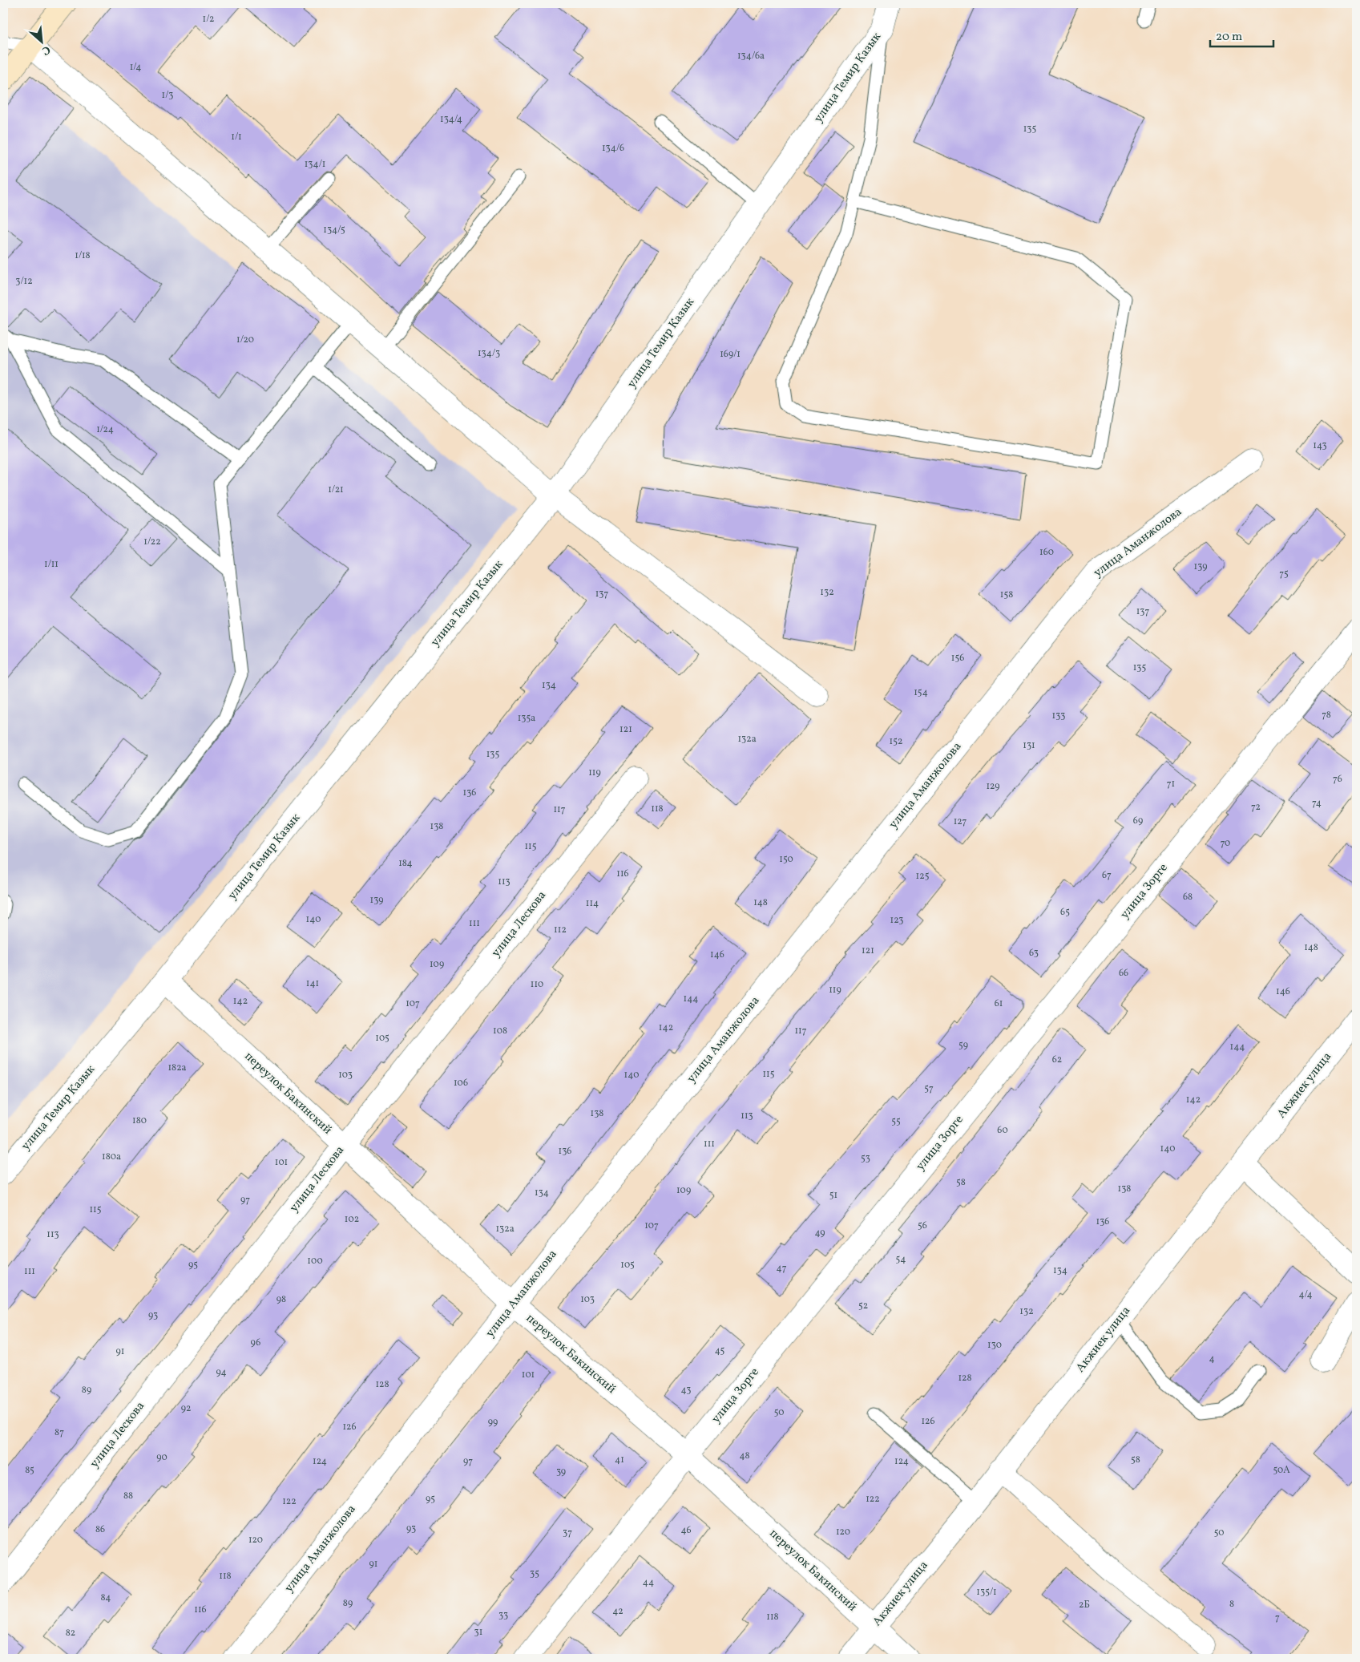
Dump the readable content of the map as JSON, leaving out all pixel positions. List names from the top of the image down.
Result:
{
  "streets": {
    "street": [
      "улица Темир Казык",
      "улица Аманжолова",
      "улица Зорге",
      "улица Лескова",
      "Акжиек улица",
      "переулок Бакинский"
    ]
  },
  "crossings": [
    ["улица Темир Казык", "переулок Бакинский"],
    ["улица Аманжолова", "переулок Бакинский"],
    ["улица Зорге", "переулок Бакинский"],
    ["улица Лескова", "переулок Бакинский"],
    ["Акжиек улица", "переулок Бакинский"]
  ],
  "house_numbers": [
    "1/2",
    "134/6а",
    "1/4",
    "1/3",
    "134/4",
    "135",
    "1/1",
    "134/6",
    "134/1",
    "134/5",
    "1/18",
    "3/12",
    "1/20",
    "134/3",
    "169/1",
    "1/24",
    "143",
    "1/21",
    "1/22",
    "160",
    "1/11",
    "139",
    "75",
    "132",
    "137",
    "158",
    "137",
    "156",
    "135",
    "134",
    "154",
    "78",
    "133",
    "135а",
    "121",
    "132а",
    "152",
    "131",
    "135",
    "119",
    "76",
    "71",
    "129",
    "136",
    "74",
    "72",
    "118",
    "117",
    "69",
    "127",
    "138",
    "70",
    "115",
    "150",
    "184",
    "116",
    "67",
    "125",
    "113",
    "68",
    "139",
    "148",
    "114",
    "65",
    "140",
    "123",
    "111",
    "112",
    "148",
    "121",
    "63",
    "146",
    "109",
    "66",
    "141",
    "110",
    "119",
    "146",
    "144",
    "142",
    "107",
    "61",
    "142",
    "108",
    "117",
    "105",
    "59",
    "144",
    "62",
    "182а",
    "115",
    "103",
    "140",
    "106",
    "57",
    "142",
    "138",
    "113",
    "180",
    "55",
    "60",
    "111",
    "140",
    "136",
    "180а",
    "53",
    "101",
    "58",
    "138",
    "109",
    "134",
    "51",
    "97",
    "115",
    "102",
    "136",
    "107",
    "56",
    "132а",
    "49",
    "113",
    "54",
    "100",
    "95",
    "105",
    "47",
    "134",
    "111",
    "4/4",
    "98",
    "103",
    "52",
    "132",
    "93",
    "96",
    "130",
    "45",
    "91",
    "4",
    "94",
    "101",
    "128",
    "128",
    "89",
    "43",
    "92",
    "50",
    "126",
    "99",
    "126",
    "87",
    "48",
    "90",
    "41",
    "58",
    "124",
    "97",
    "124",
    "85",
    "50А",
    "39",
    "88",
    "95",
    "122",
    "122",
    "93",
    "86",
    "46",
    "120",
    "37",
    "50",
    "120",
    "91",
    "35",
    "118",
    "44",
    "135/1",
    "84",
    "89",
    "8",
    "2Б",
    "116",
    "42",
    "33",
    "118",
    "7",
    "31",
    "82"
  ],
  "scale_bar": "20 m",
  "north": "bottom right"
}
